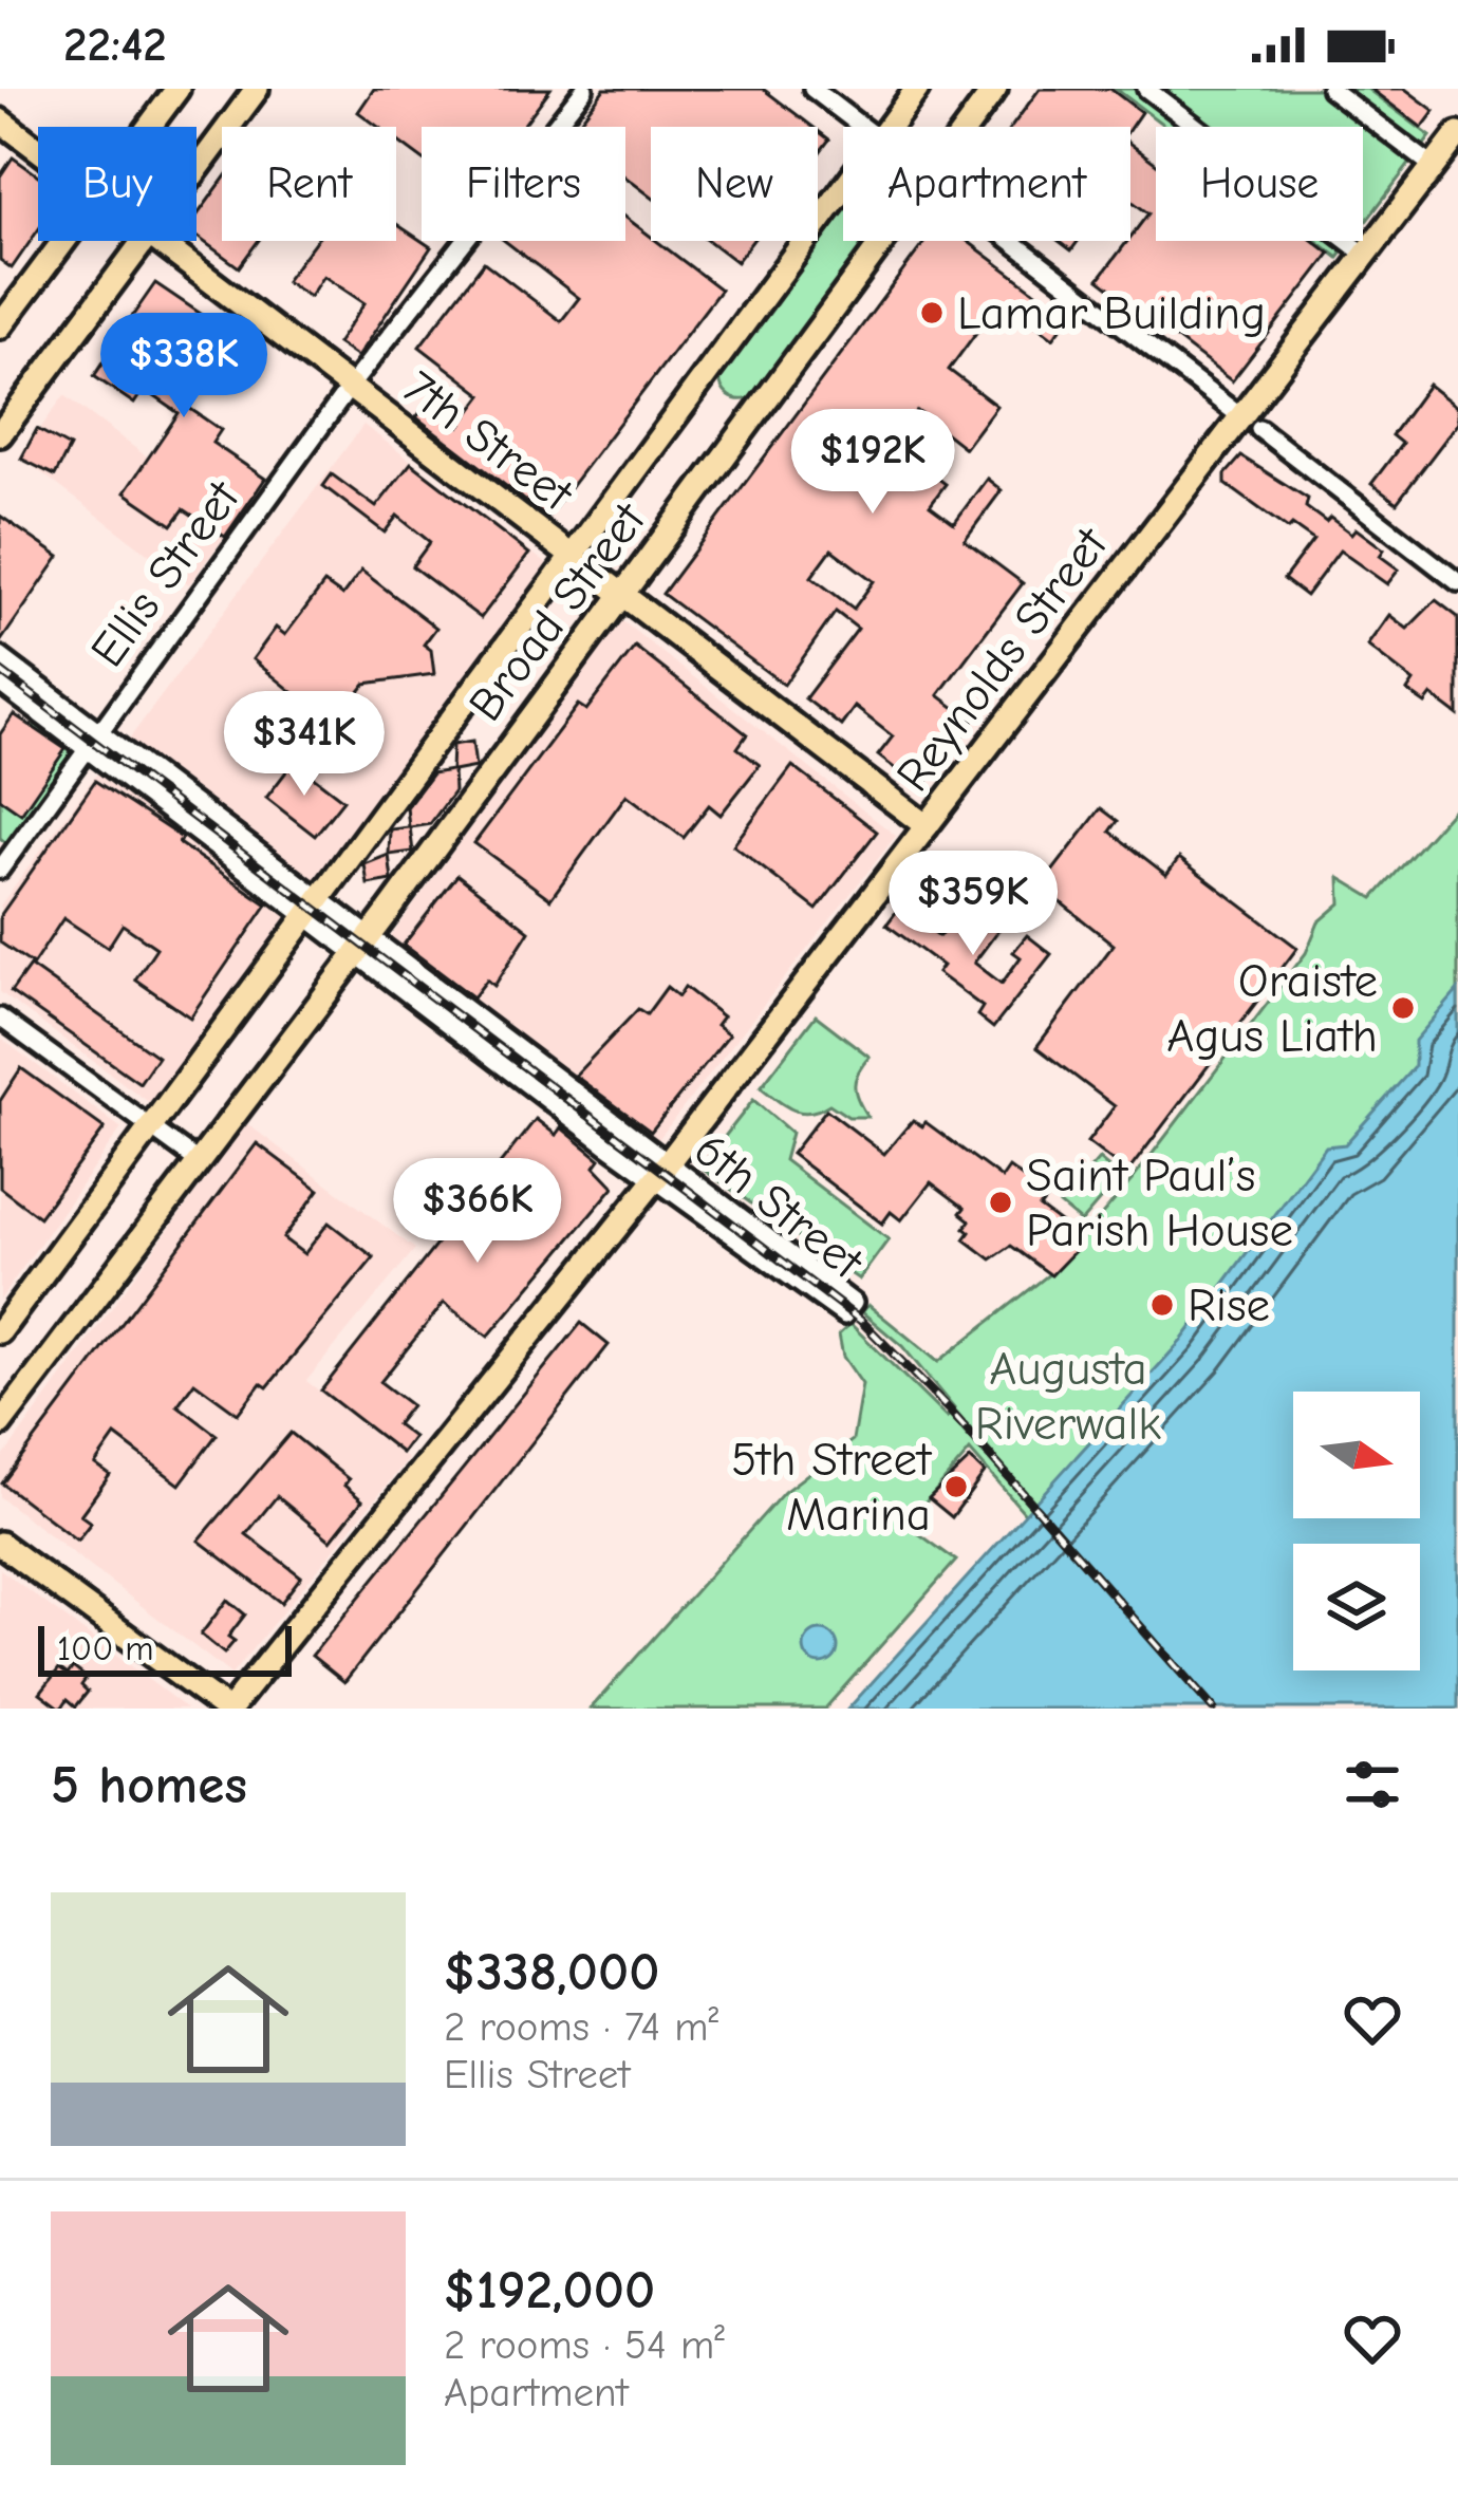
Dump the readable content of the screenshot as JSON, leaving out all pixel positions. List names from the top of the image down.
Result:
{
  "streets": {
    "main road": ["7th Street", "Broad Street", "Reynolds Street"],
    "street": ["Ellis Street", "6th Street"]
  },
  "crossings": [
    ["7th Street", "Ellis Street"],
    ["7th Street", "Broad Street"],
    ["7th Street", "Reynolds Street"],
    ["Ellis Street", "6th Street"],
    ["Broad Street", "6th Street"],
    ["Reynolds Street", "6th Street"]
  ],
  "parks": ["Augusta Riverwalk"],
  "places": [
    "Lamar Building",
    "Oraiste Agus Liath",
    "Saint Paul’s Parish House",
    "Rise",
    "5th Street Marina"
  ],
  "scale_bar": "100 m",
  "north": "right",
  "page": {
    "status": "22:42",
    "chip": [
      "Buy",
      "Rent",
      "Filters",
      "New",
      "Apartment",
      "House"
    ],
    "price": [
      "$338K",
      "$192K",
      "$341K",
      "$359K",
      "$366K"
    ],
    "scale": "100 m",
    "heading": "5 homes",
    "list": [
      {
        "name": "$338,000",
        "note": "2 rooms · 74 m² · Ellis Street"
      },
      {
        "name": "$192,000",
        "note": "2 rooms · 54 m² · Apartment"
      }
    ]
  }
}
